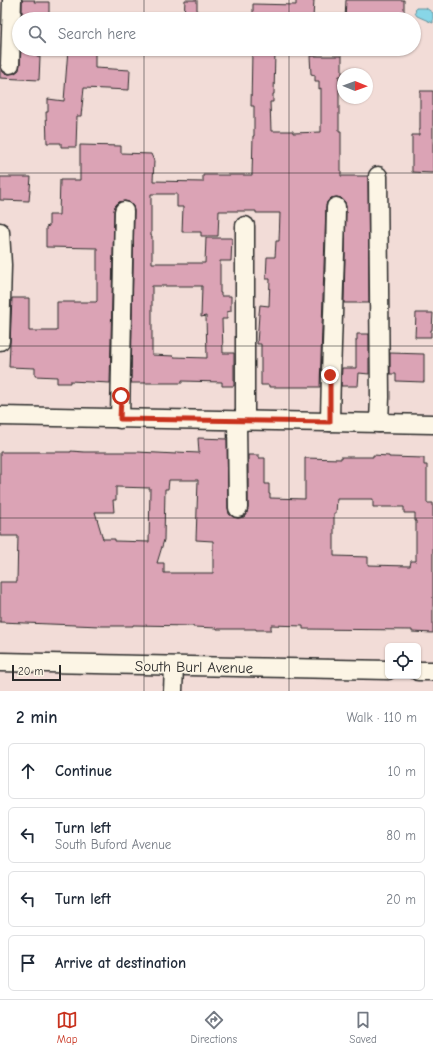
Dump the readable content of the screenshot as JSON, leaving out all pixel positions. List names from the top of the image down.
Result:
{
  "streets": {
    "street": ["South Burl Avenue"]
  },
  "scale_bar": "20 m",
  "north": "right",
  "page": {
    "search": "Search here",
    "scale": "20 m",
    "heading": ["2 min", "Walk · 110 m"],
    "list": [
      ["Continue", "10 m"],
      ["Turn left", "South Buford Avenue", "80 m"],
      ["Turn left", "20 m"],
      "Arrive at destination"
    ],
    "nav": ["Map", "Directions", "Saved"]
  }
}
